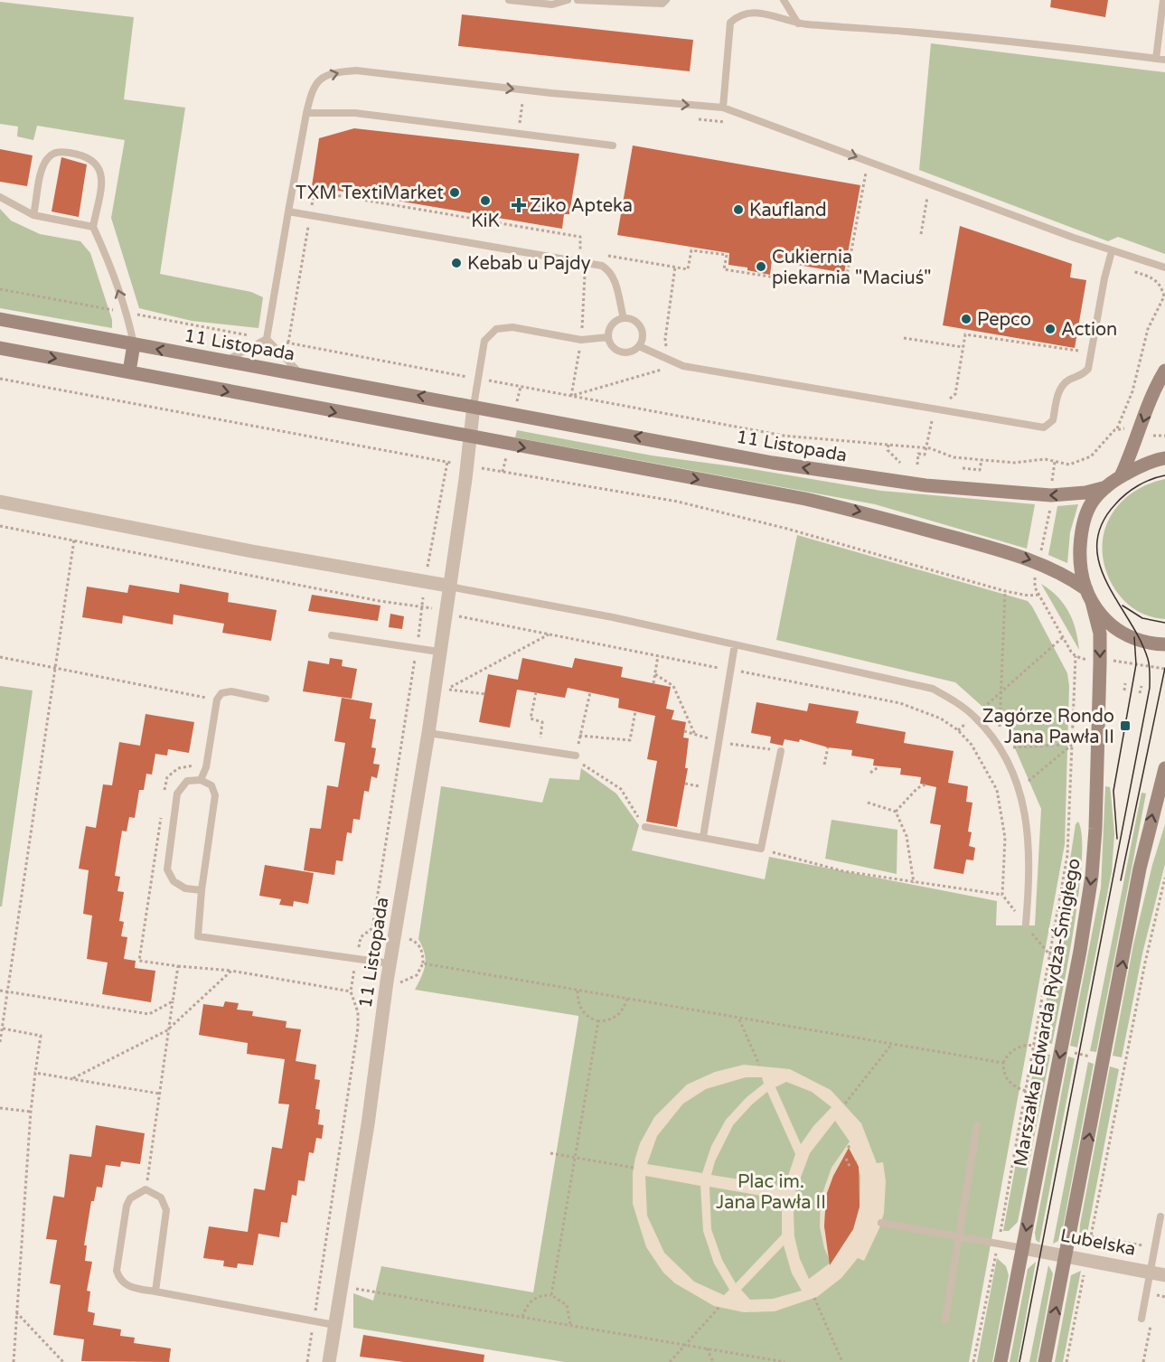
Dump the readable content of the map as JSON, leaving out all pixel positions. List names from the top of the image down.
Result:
{
  "streets": {
    "main road": ["11 Listopada", "Marszałka Edwarda Rydza-Śmigłego"],
    "street": ["Lubelska"]
  },
  "crossings": [
    ["11 Listopada", "Marszałka Edwarda Rydza-Śmigłego"],
    ["Marszałka Edwarda Rydza-Śmigłego", "Lubelska"]
  ],
  "parks": ["Plac im. Jana Pawła II"],
  "places": {
    "other": [
      "TXM TextiMarket",
      "KiK",
      "Kaufland",
      "Kebab u Pajdy",
      "Cukiernia piekarnia \"Maciuś\"",
      "Pepco",
      "Action"
    ],
    "health": ["Ziko Apteka"],
    "transit": ["Zagórze Rondo Jana Pawła II"]
  }
}
